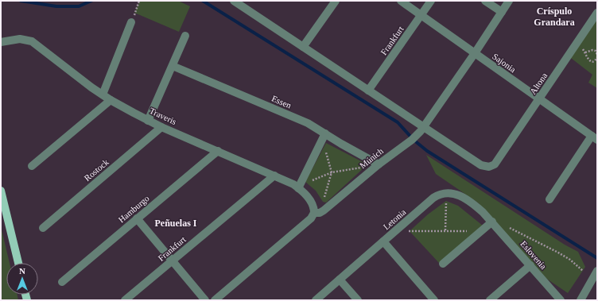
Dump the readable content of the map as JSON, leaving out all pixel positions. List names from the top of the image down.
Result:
{
  "streets": {
    "street": [
      "Frankfurt",
      "Sajonia",
      "Altona",
      "Essen",
      "Traveris",
      "Múnich",
      "Rostock",
      "Hamburgo",
      "Letonia",
      "Eslovenia"
    ]
  },
  "crossings": [
    ["Frankfurt", "Sajonia"],
    ["Frankfurt", "Traveris"],
    ["Sajonia", "Altona"],
    ["Sajonia", "Múnich"],
    ["Altona", "Múnich"],
    ["Essen", "Múnich"],
    ["Traveris", "Múnich"],
    ["Traveris", "Rostock"],
    ["Traveris", "Hamburgo"],
    ["Letonia", "Eslovenia"]
  ],
  "districts": ["Críspulo Grandara", "Peñuelas I"],
  "north": "top"
}
